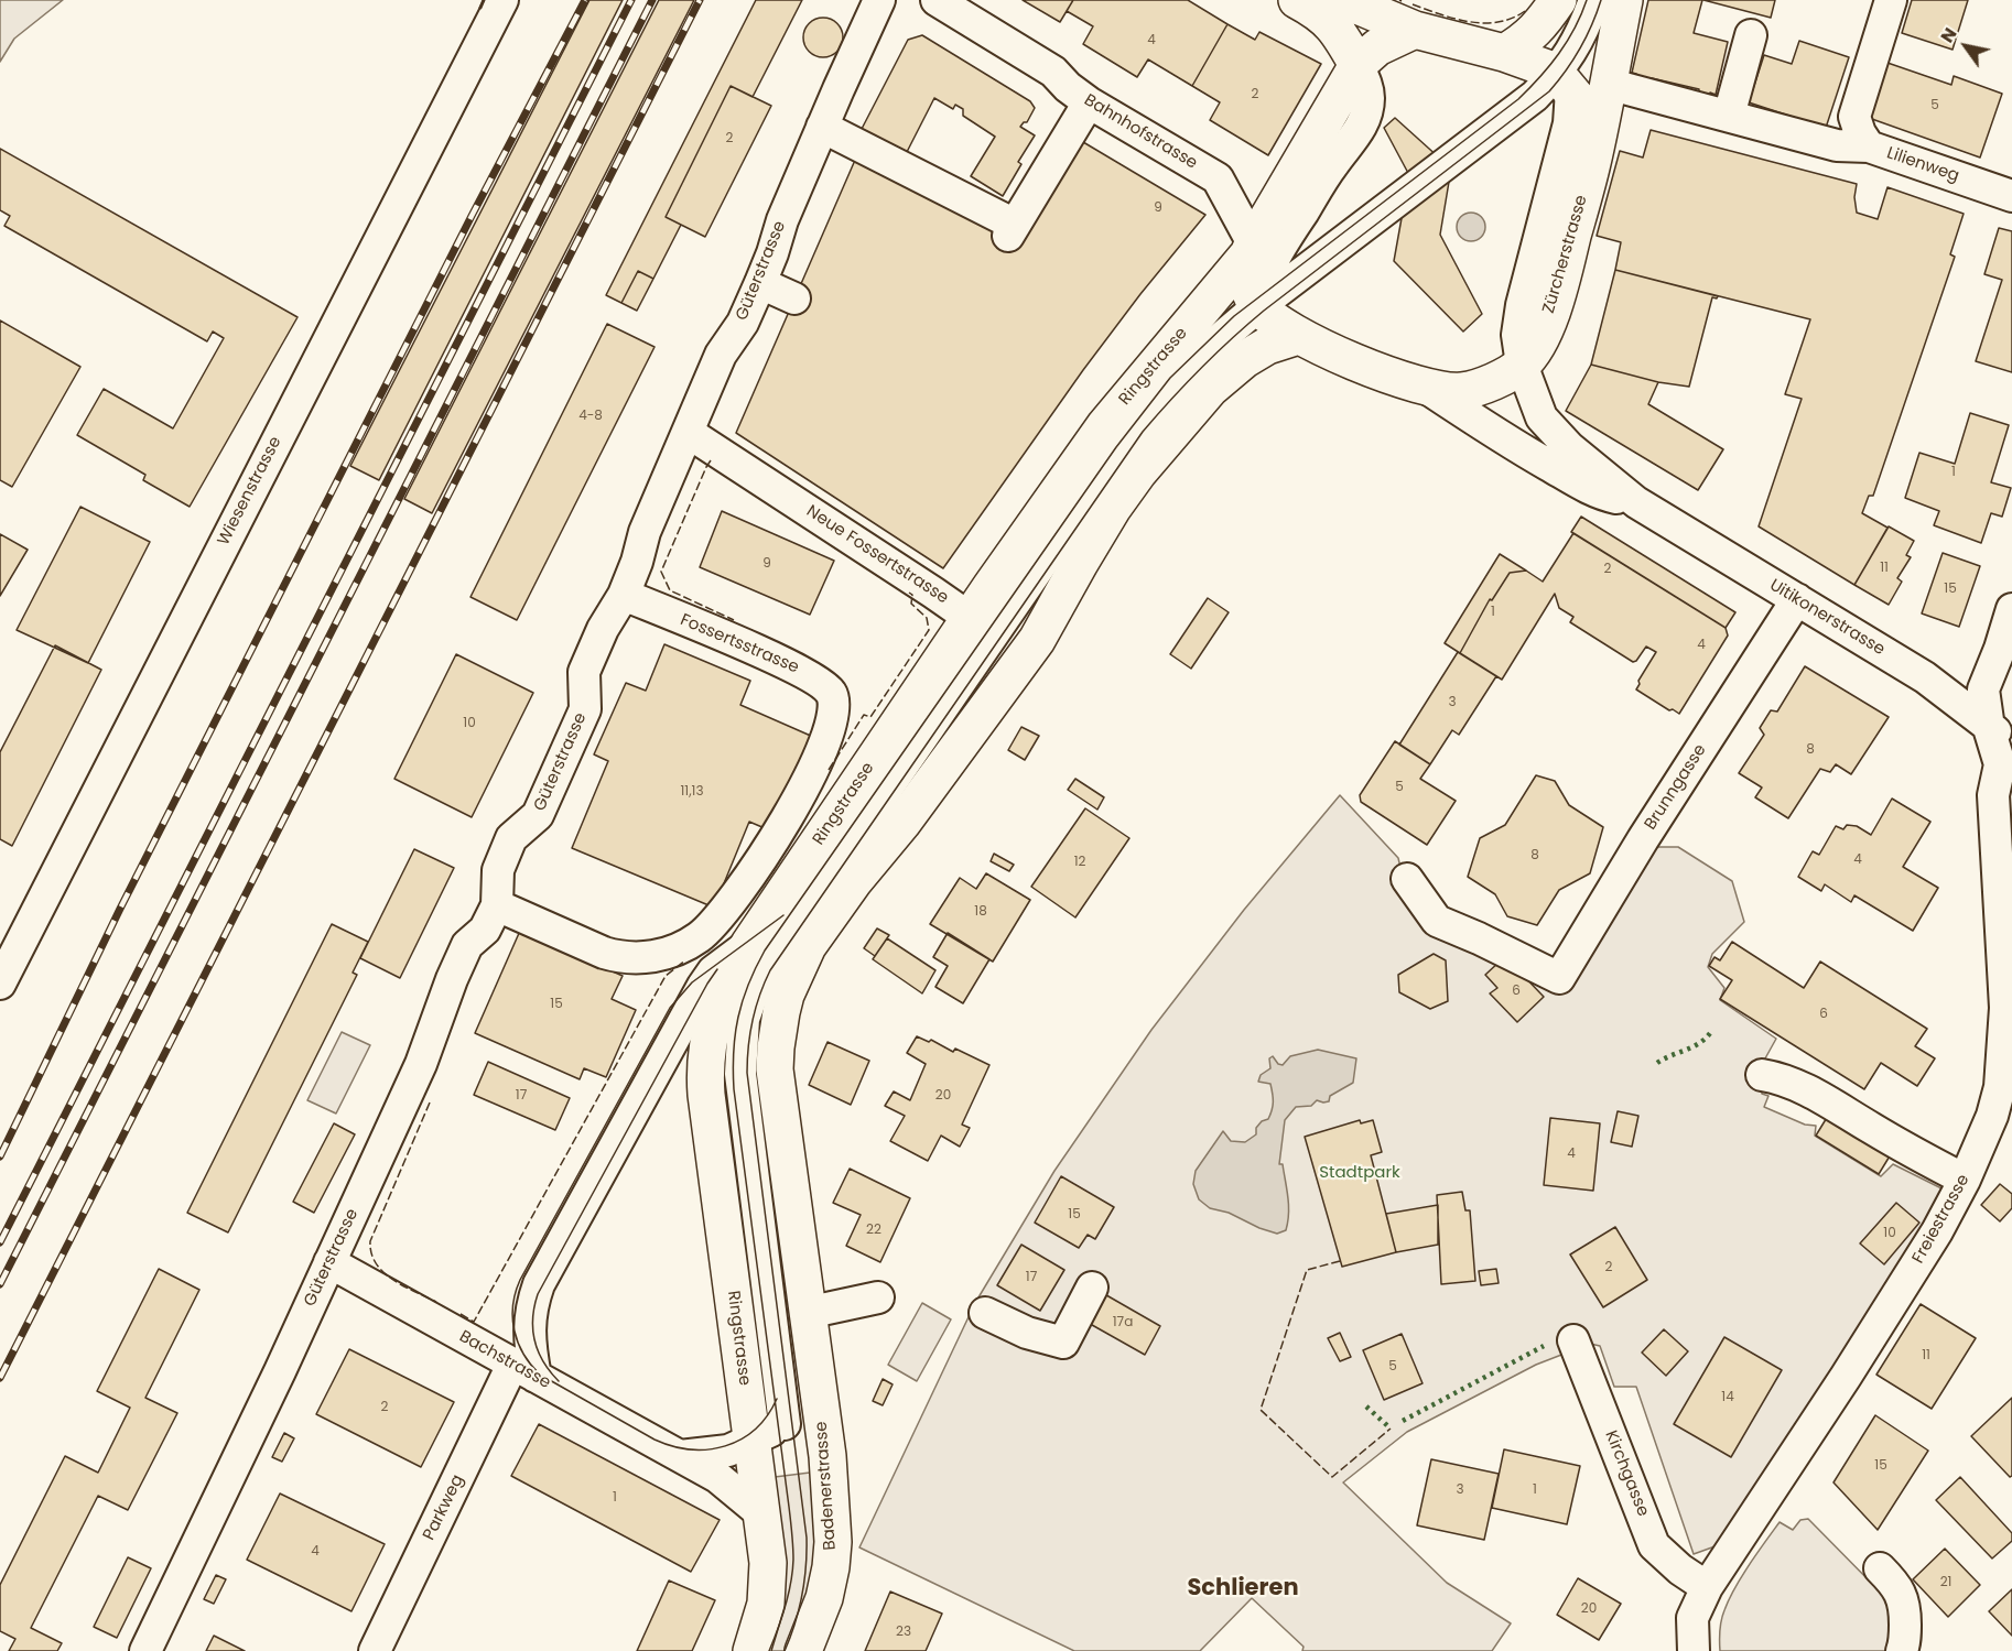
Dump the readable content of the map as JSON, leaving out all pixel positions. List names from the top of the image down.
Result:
{
  "streets": {
    "main road": ["Zürcherstrasse", "Ringstrasse", "Badenerstrasse"],
    "street": [
      "Bahnhofstrasse",
      "Lilienweg",
      "Güterstrasse",
      "Wiesenstrasse",
      "Neue Fossertstrasse",
      "Uitikonerstrasse",
      "Fossertsstrasse",
      "Brunngasse",
      "Freiestrasse",
      "Bachstrasse",
      "Kirchgasse",
      "Parkweg"
    ]
  },
  "crossings": [
    ["Bahnhofstrasse", "Ringstrasse"],
    ["Zürcherstrasse", "Uitikonerstrasse"],
    ["Güterstrasse", "Neue Fossertstrasse"],
    ["Güterstrasse", "Fossertsstrasse"],
    ["Güterstrasse", "Bachstrasse"],
    ["Ringstrasse", "Neue Fossertstrasse"],
    ["Ringstrasse", "Bachstrasse"],
    ["Uitikonerstrasse", "Brunngasse"],
    ["Uitikonerstrasse", "Freiestrasse"],
    ["Freiestrasse", "Kirchgasse"],
    ["Bachstrasse", "Parkweg"]
  ],
  "districts": ["Schlieren"],
  "parks": ["Stadtpark"],
  "house_numbers": [
    "4",
    "2",
    "5",
    "2",
    "9",
    "4-8",
    "1",
    "9",
    "11",
    "2",
    "15",
    "1",
    "4",
    "3",
    "10",
    "8",
    "5",
    "11,13",
    "8",
    "4",
    "12",
    "18",
    "6",
    "15",
    "6",
    "17",
    "20",
    "4",
    "15",
    "22",
    "10",
    "2",
    "17",
    "17a",
    "11",
    "5",
    "14",
    "2",
    "15",
    "3",
    "1",
    "1",
    "4",
    "21",
    "20",
    "23"
  ],
  "north": "top left"
}
